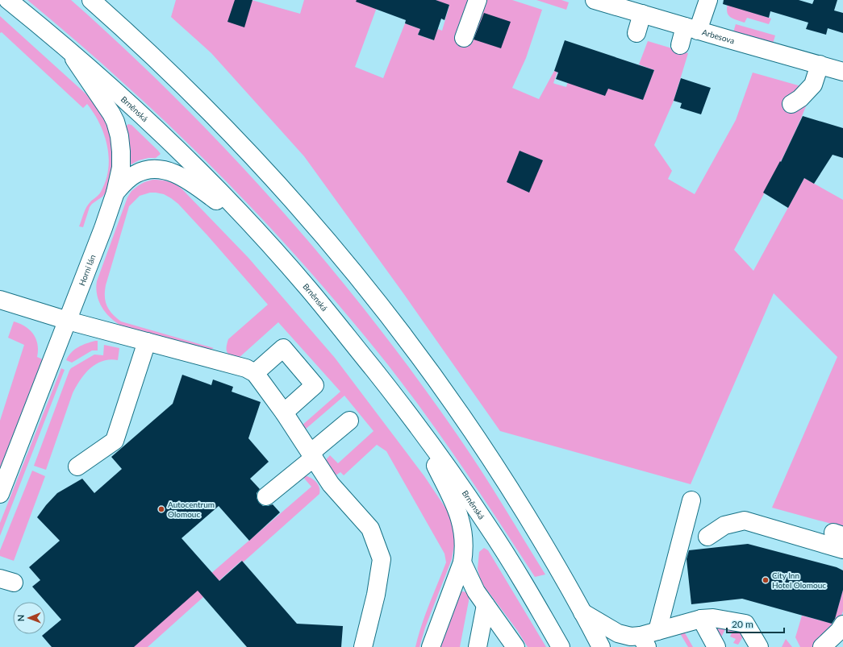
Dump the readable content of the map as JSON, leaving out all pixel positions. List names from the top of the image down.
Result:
{
  "streets": {
    "main road": ["Arbesova", "Brněnská", "Horní lán"]
  },
  "crossings": [
    ["Brněnská", "Horní lán"]
  ],
  "places": ["Autocentrum Olomouc", "City Inn Hotel Olomouc"],
  "scale_bar": "20 m",
  "north": "left"
}
